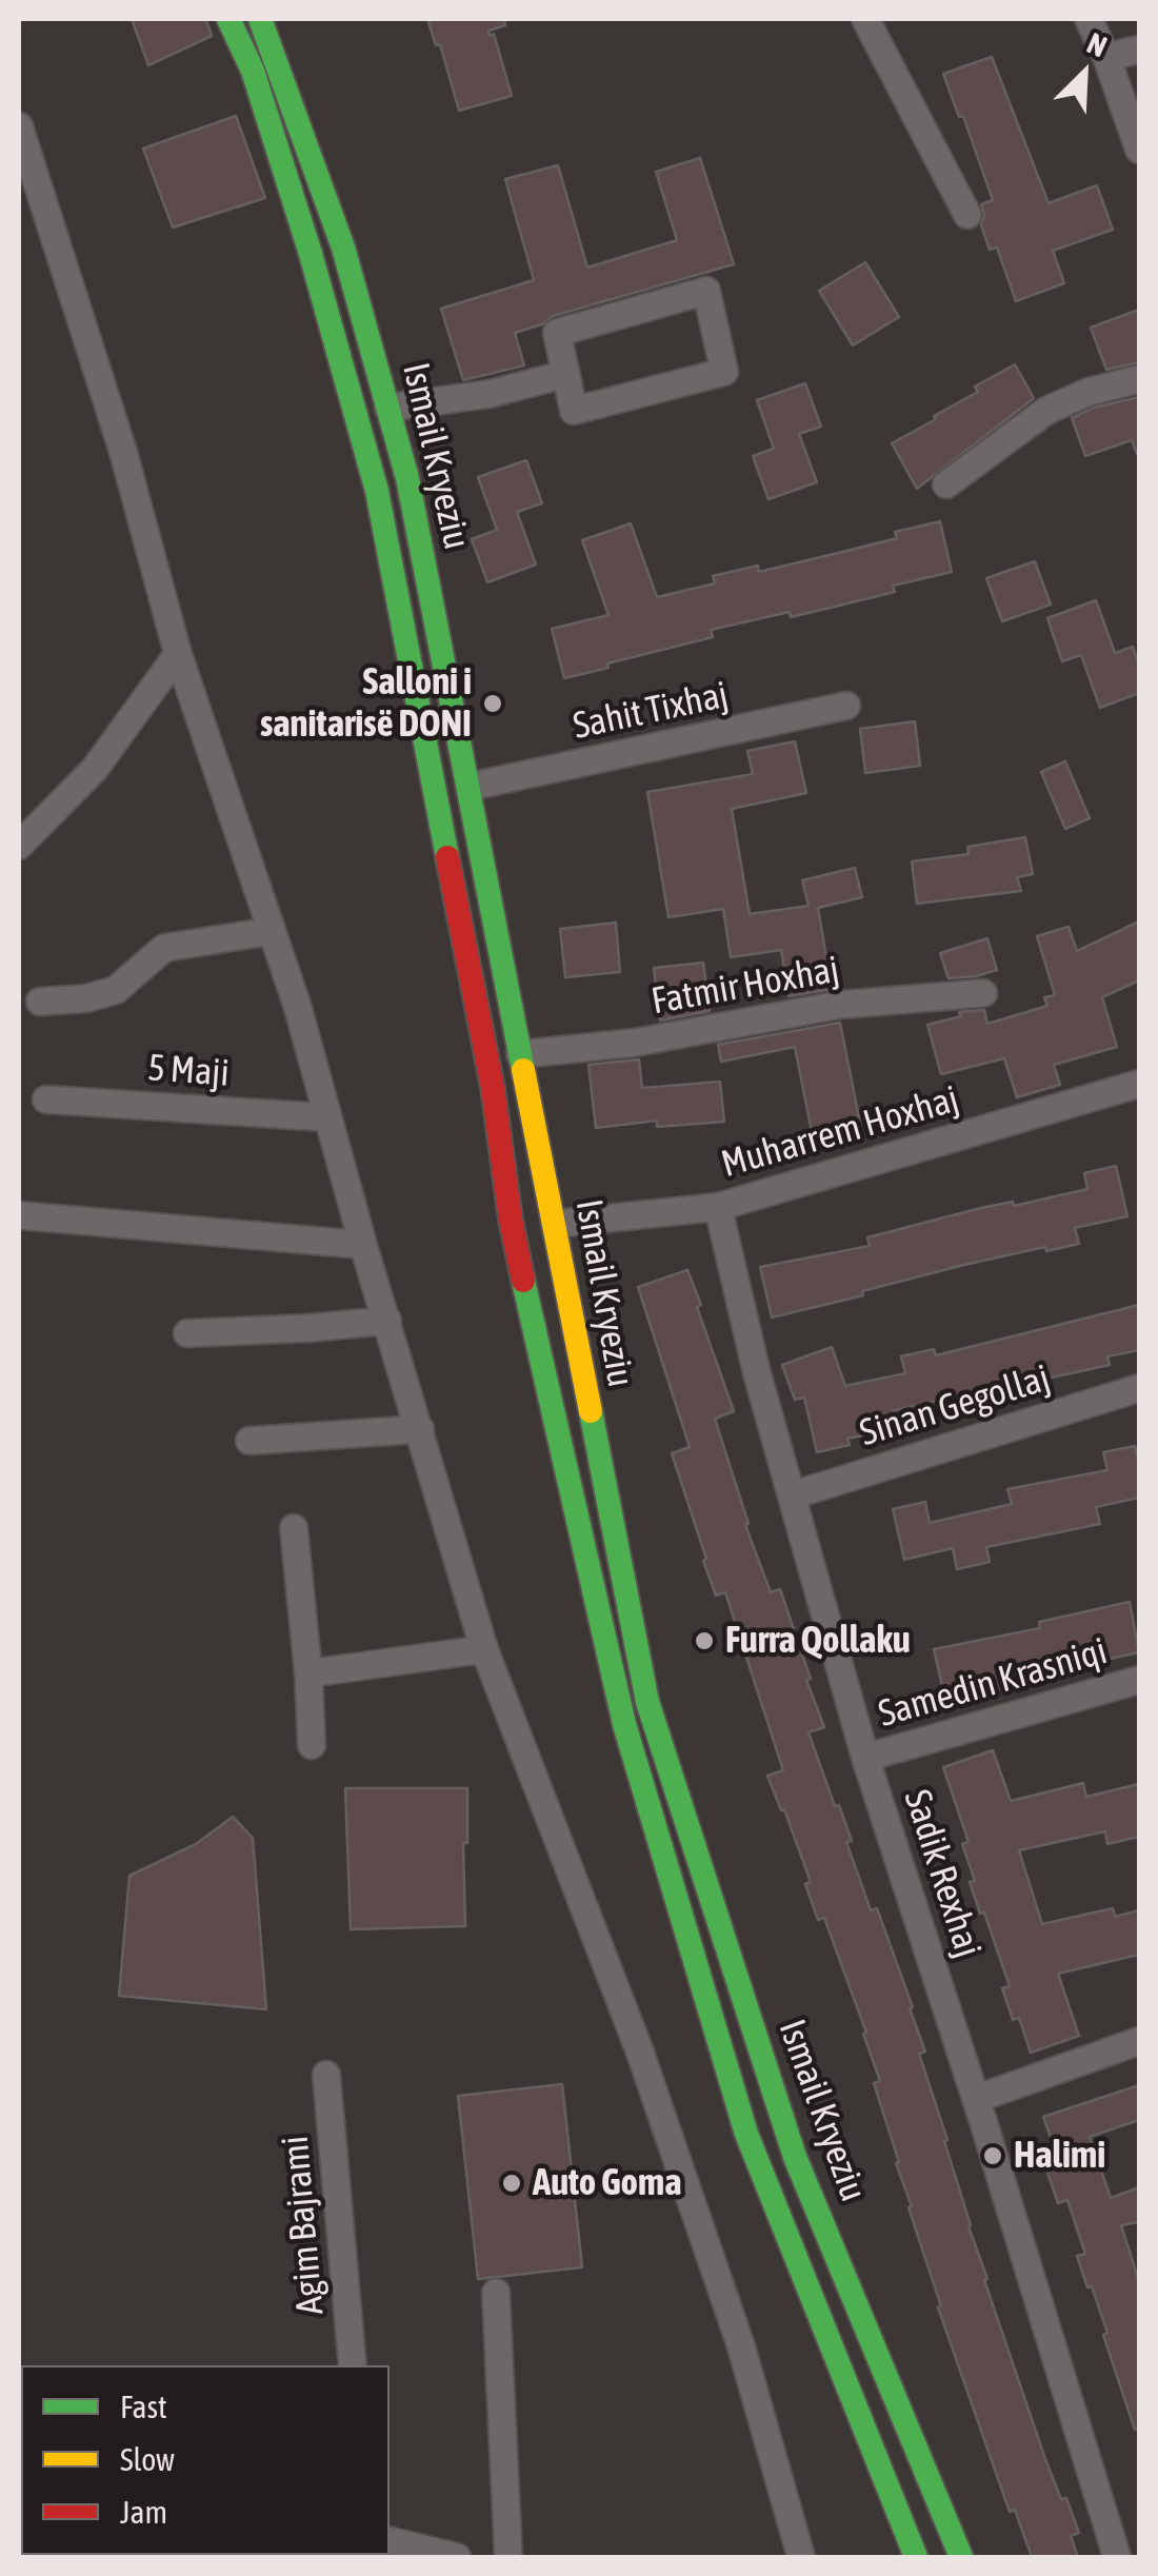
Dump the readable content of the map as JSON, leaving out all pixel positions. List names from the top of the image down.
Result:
{
  "streets": {
    "main road": ["Ismail Kryeziu"],
    "street": [
      "Sahit Tixhaj",
      "Fatmir Hoxhaj",
      "5 Maji",
      "Muharrem Hoxhaj",
      "Sinan Gegollaj",
      "Samedin Krasniqi",
      "Sadik Rexhaj",
      "Agim Bajrami"
    ]
  },
  "crossings": [
    ["Ismail Kryeziu", "Sahit Tixhaj"],
    ["Ismail Kryeziu", "Fatmir Hoxhaj"],
    ["Ismail Kryeziu", "Muharrem Hoxhaj"],
    ["Muharrem Hoxhaj", "Sadik Rexhaj"],
    ["Sinan Gegollaj", "Sadik Rexhaj"],
    ["Samedin Krasniqi", "Sadik Rexhaj"]
  ],
  "places": [
    "Salloni i sanitarisë DONI",
    "Furra Qollaku",
    "Halimi",
    "Auto Goma"
  ],
  "legend": ["Fast", "Slow", "Jam"],
  "north": "top right"
}
